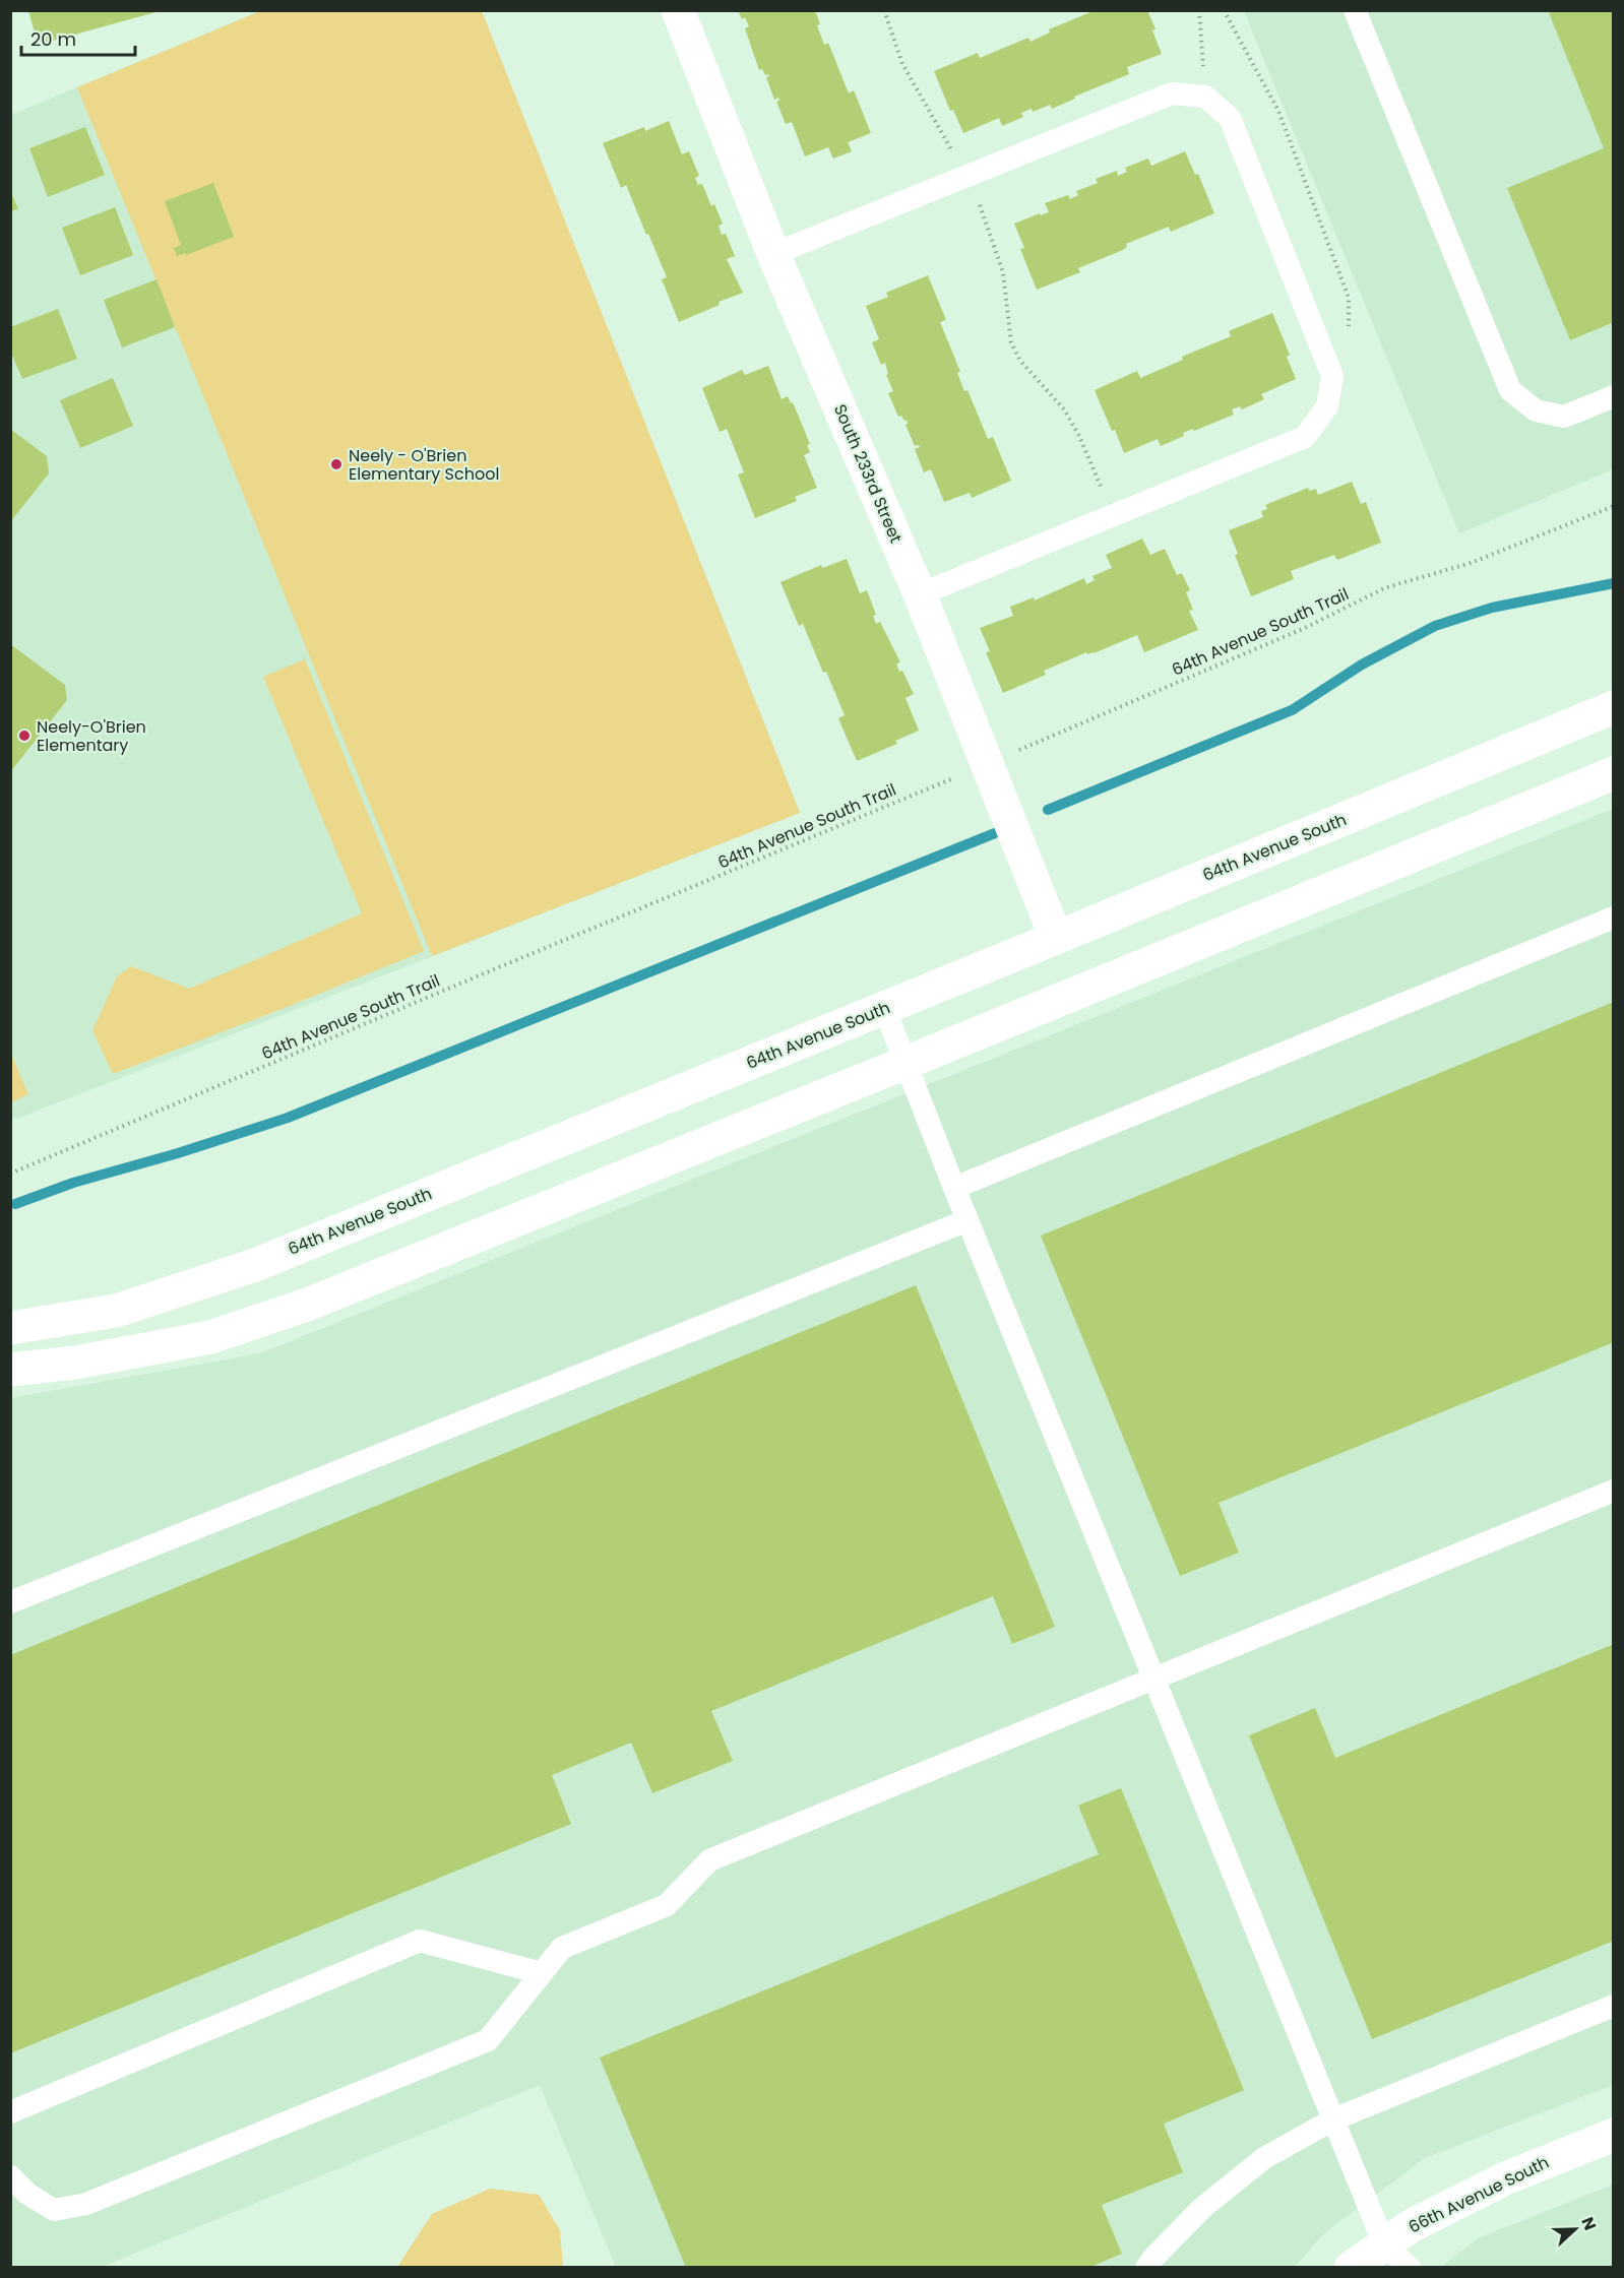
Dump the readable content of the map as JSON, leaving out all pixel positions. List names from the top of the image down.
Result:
{
  "streets": {
    "street": ["South 233rd Street", "64th Avenue South", "66th Avenue South"],
    "path": ["64th Avenue South Trail"]
  },
  "crossings": [
    ["South 233rd Street", "64th Avenue South Trail"],
    ["South 233rd Street", "64th Avenue South"]
  ],
  "places": ["Neely - O'Brien Elementary School", "Neely-O'Brien Elementary"],
  "scale_bar": "20 m",
  "north": "right"
}
